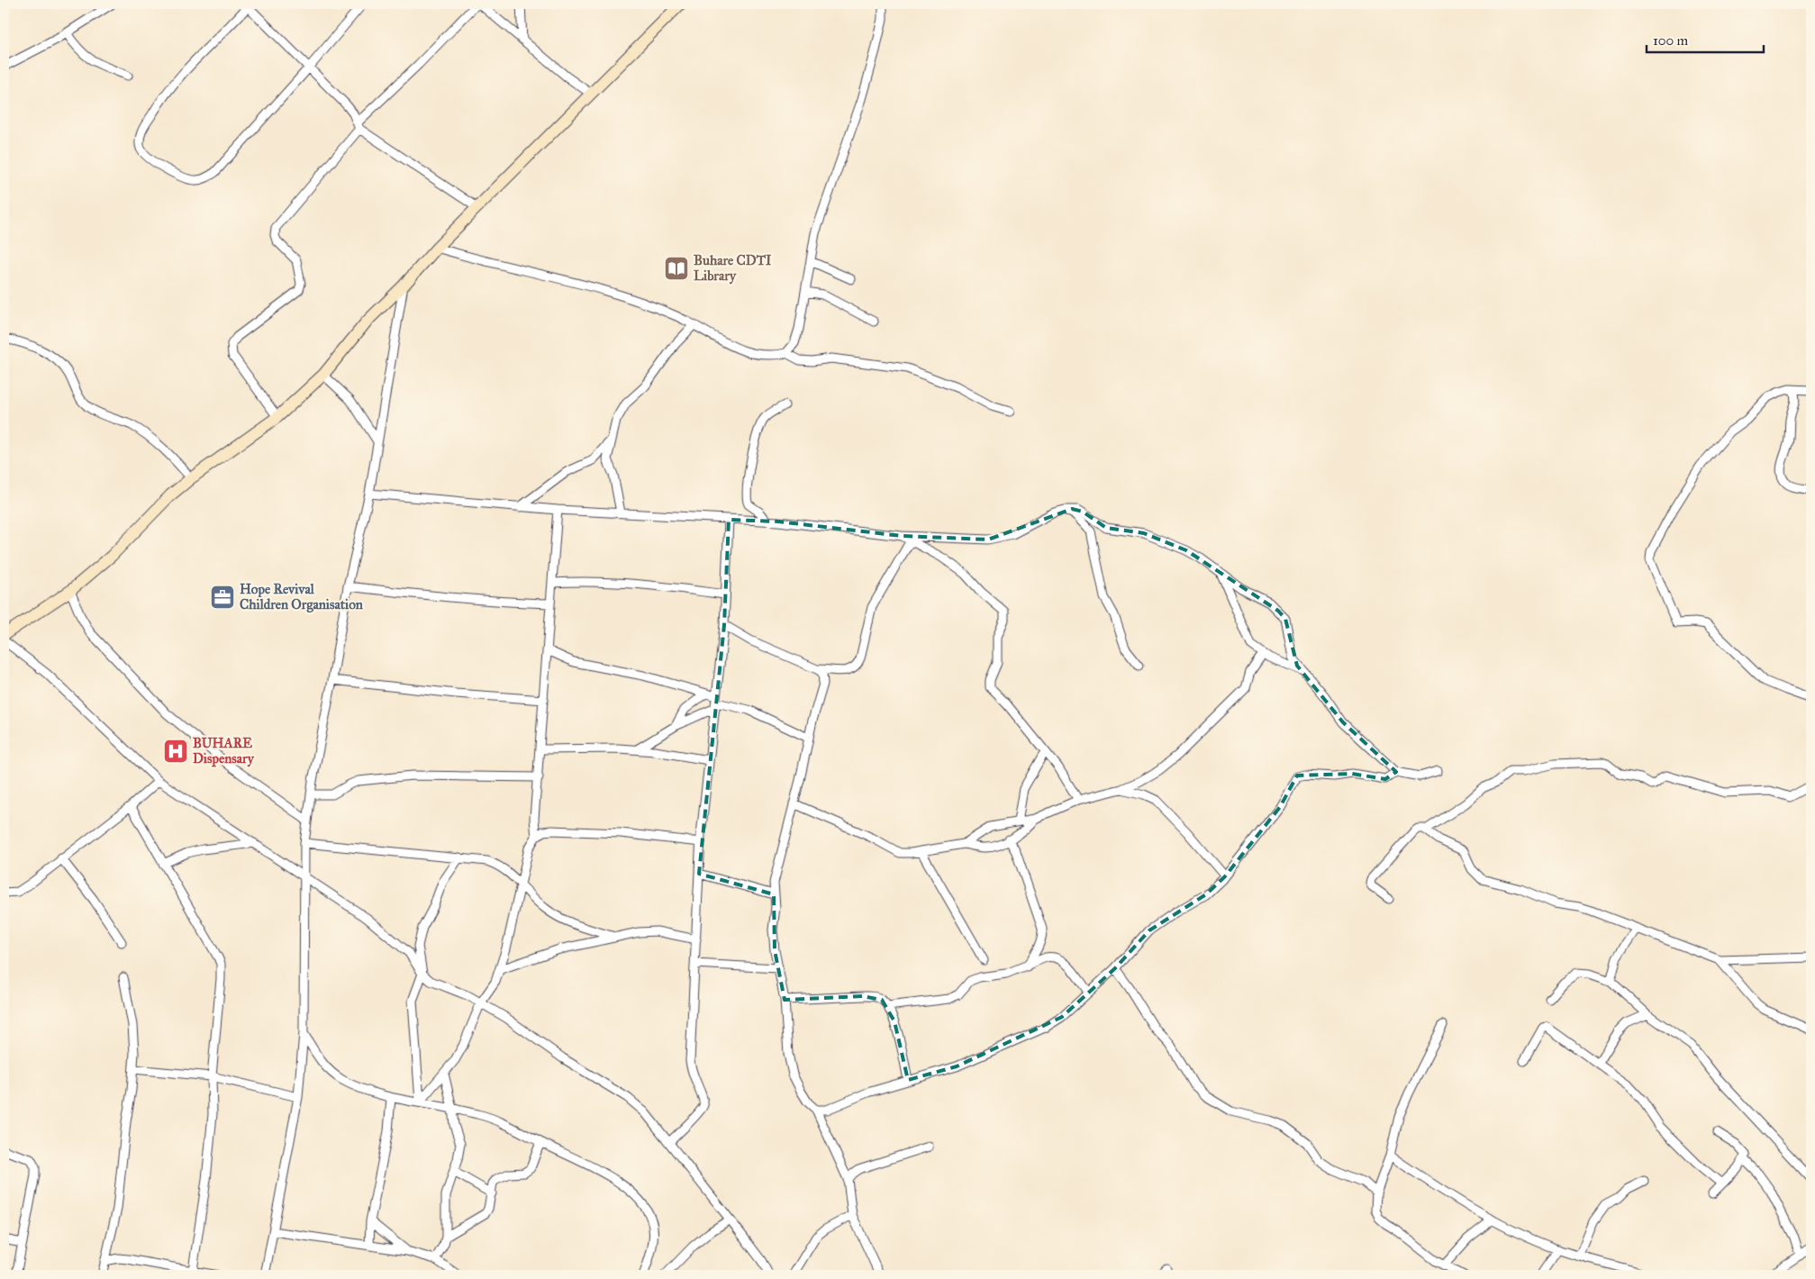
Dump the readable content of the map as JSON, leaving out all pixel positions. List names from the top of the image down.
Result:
{
  "places": {
    "library": ["Buhare CDTI Library"],
    "office": ["Hope Revival Children Organisation"],
    "hospital": ["BUHARE Dispensary"]
  },
  "scale_bar": "100 m"
}
